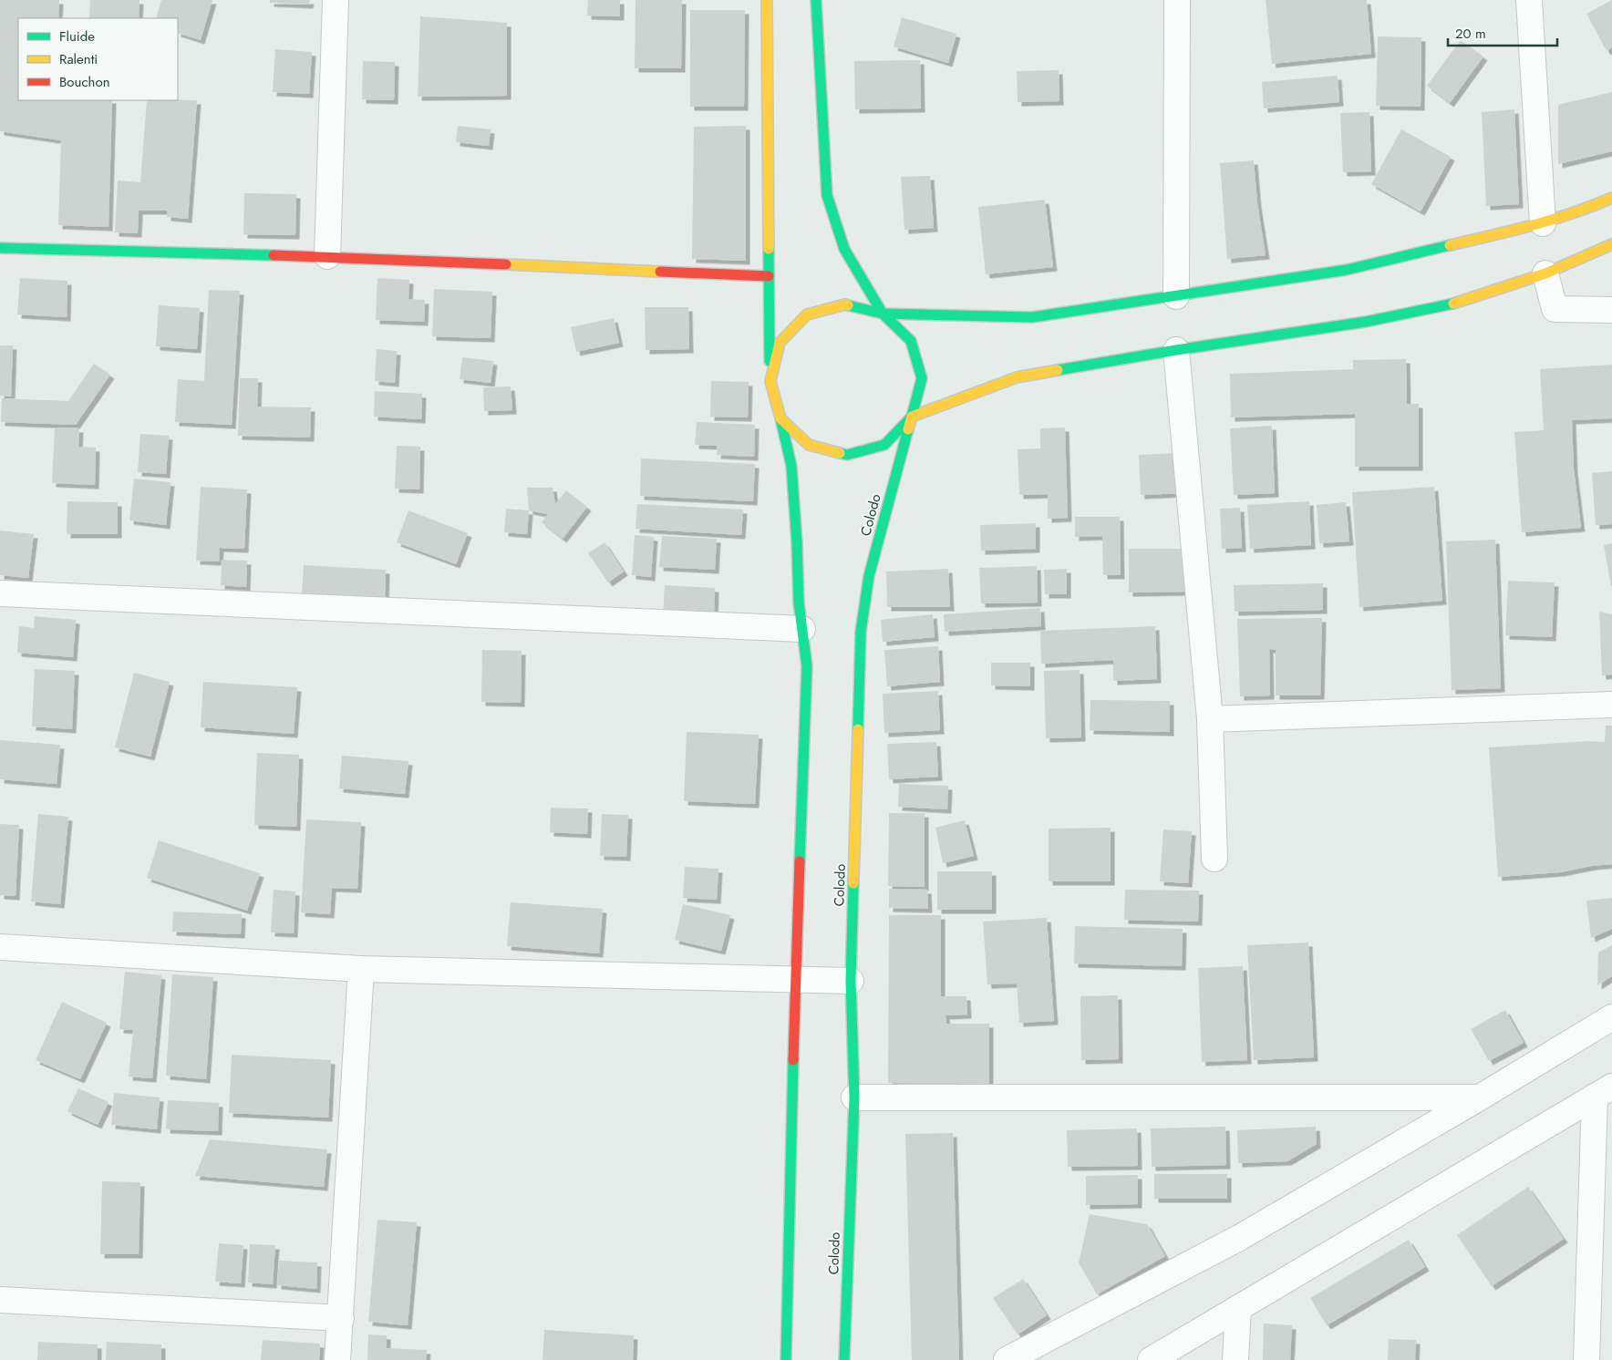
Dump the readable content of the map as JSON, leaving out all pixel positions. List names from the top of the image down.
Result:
{
  "streets": {
    "main road": ["Colodo"]
  },
  "legend": ["Fluide", "Ralenti", "Bouchon"],
  "scale_bar": "20 m"
}
